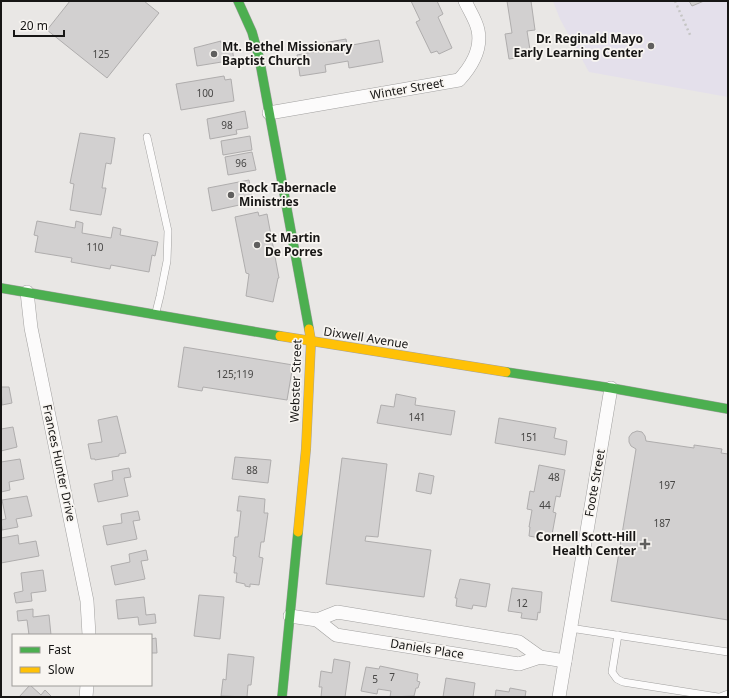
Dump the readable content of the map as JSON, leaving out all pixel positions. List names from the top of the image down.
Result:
{
  "streets": {
    "main road": ["Dixwell Avenue", "Webster Street"],
    "street": [
      "Winter Street",
      "Frances Hunter Drive",
      "Foote Street",
      "Daniels Place"
    ]
  },
  "crossings": [
    ["Winter Street", "Webster Street"],
    ["Dixwell Avenue", "Webster Street"],
    ["Dixwell Avenue", "Frances Hunter Drive"],
    ["Dixwell Avenue", "Foote Street"],
    ["Webster Street", "Daniels Place"],
    ["Foote Street", "Daniels Place"]
  ],
  "places": {
    "other": [
      "Dr. Reginald Mayo Early Learning Center",
      "Mt. Bethel Missionary Baptist Church",
      "Rock Tabernacle Ministries",
      "St Martin De Porres"
    ],
    "health": ["Cornell Scott-Hill Health Center"]
  },
  "house_numbers": [
    "125",
    "100",
    "98",
    "96",
    "110",
    "125;119",
    "141",
    "151",
    "88",
    "48",
    "197",
    "44",
    "187",
    "12",
    "7",
    "5"
  ],
  "legend": ["Fast", "Slow"],
  "scale_bar": "20 m"
}
